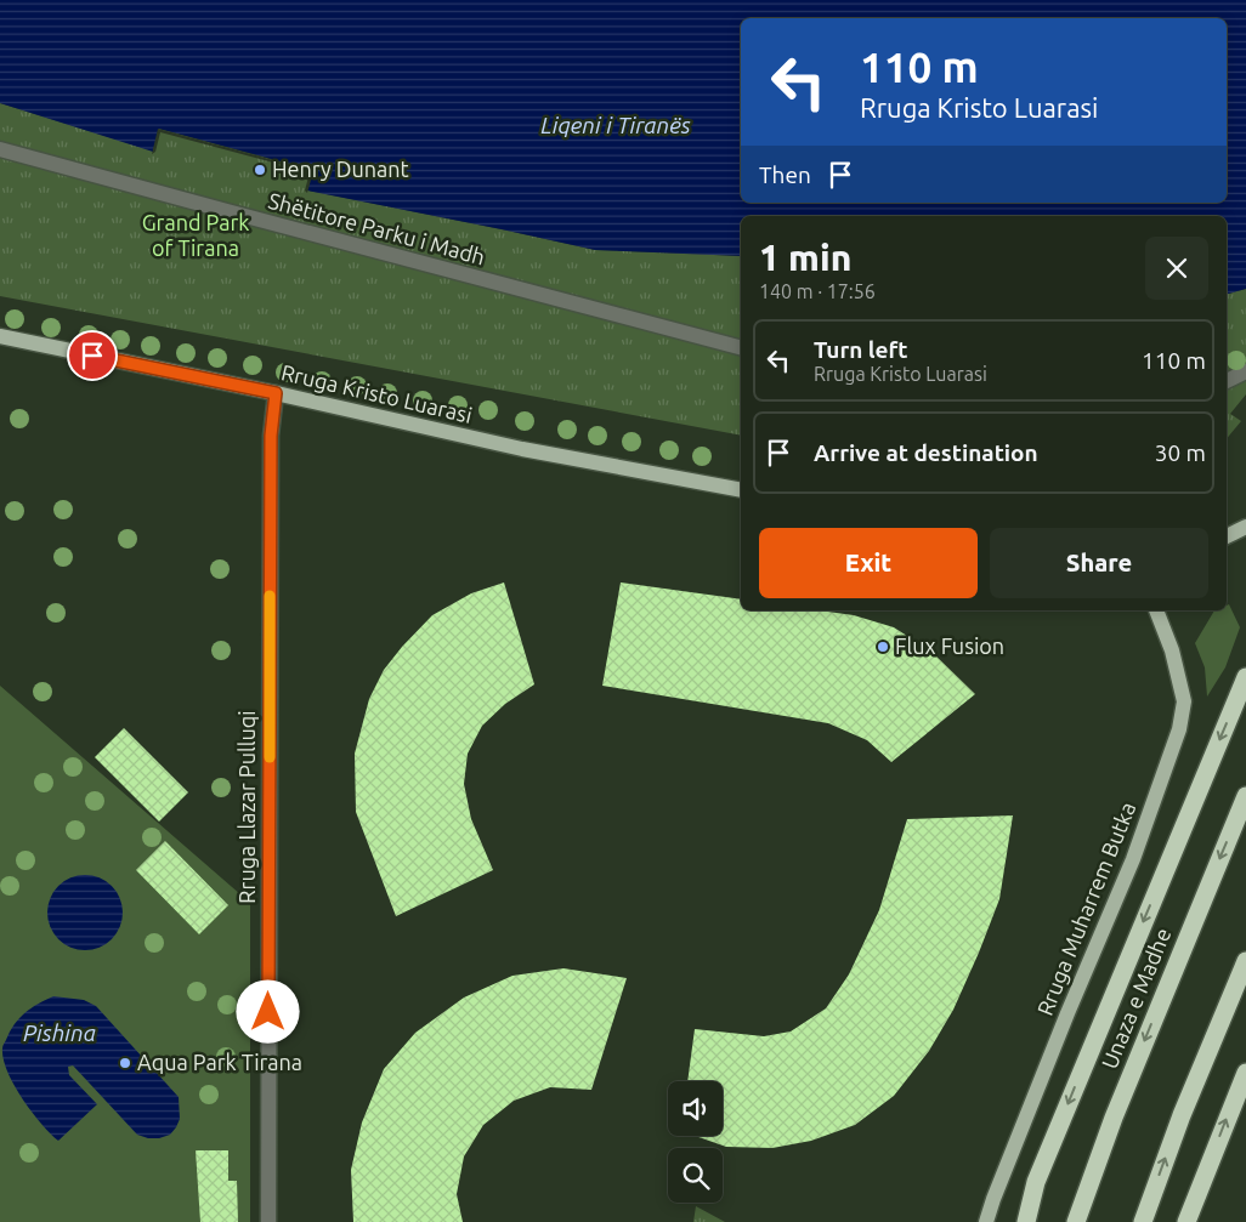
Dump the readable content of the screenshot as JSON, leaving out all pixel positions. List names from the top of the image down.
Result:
{
  "streets": {
    "highway": ["Unaza e Madhe"],
    "main road": ["Rruga Kristo Luarasi", "Rruga Muharrem Butka"],
    "street": ["Shëtitore Parku i Madh", "Rruga Llazar Pulluqi"]
  },
  "crossings": [
    ["Rruga Kristo Luarasi", "Rruga Llazar Pulluqi"]
  ],
  "water": ["Liqeni i Tiranës", "Pishina"],
  "parks": ["Grand Park of Tirana"],
  "places": ["Henry Dunant", "Flux Fusion", "Aqua Park Tirana"],
  "page": {
    "turn": ["110 m", "Rruga Kristo Luarasi"],
    "then": "Then",
    "heading": ["1 min", "140 m · 17:56"],
    "list": [
      {
        "name": "Turn left",
        "note": "Rruga Kristo Luarasi",
        "value": "110 m"
      },
      {
        "name": "Arrive at destination",
        "value": "30 m"
      }
    ],
    "buttons": ["Exit", "Share"]
  }
}
